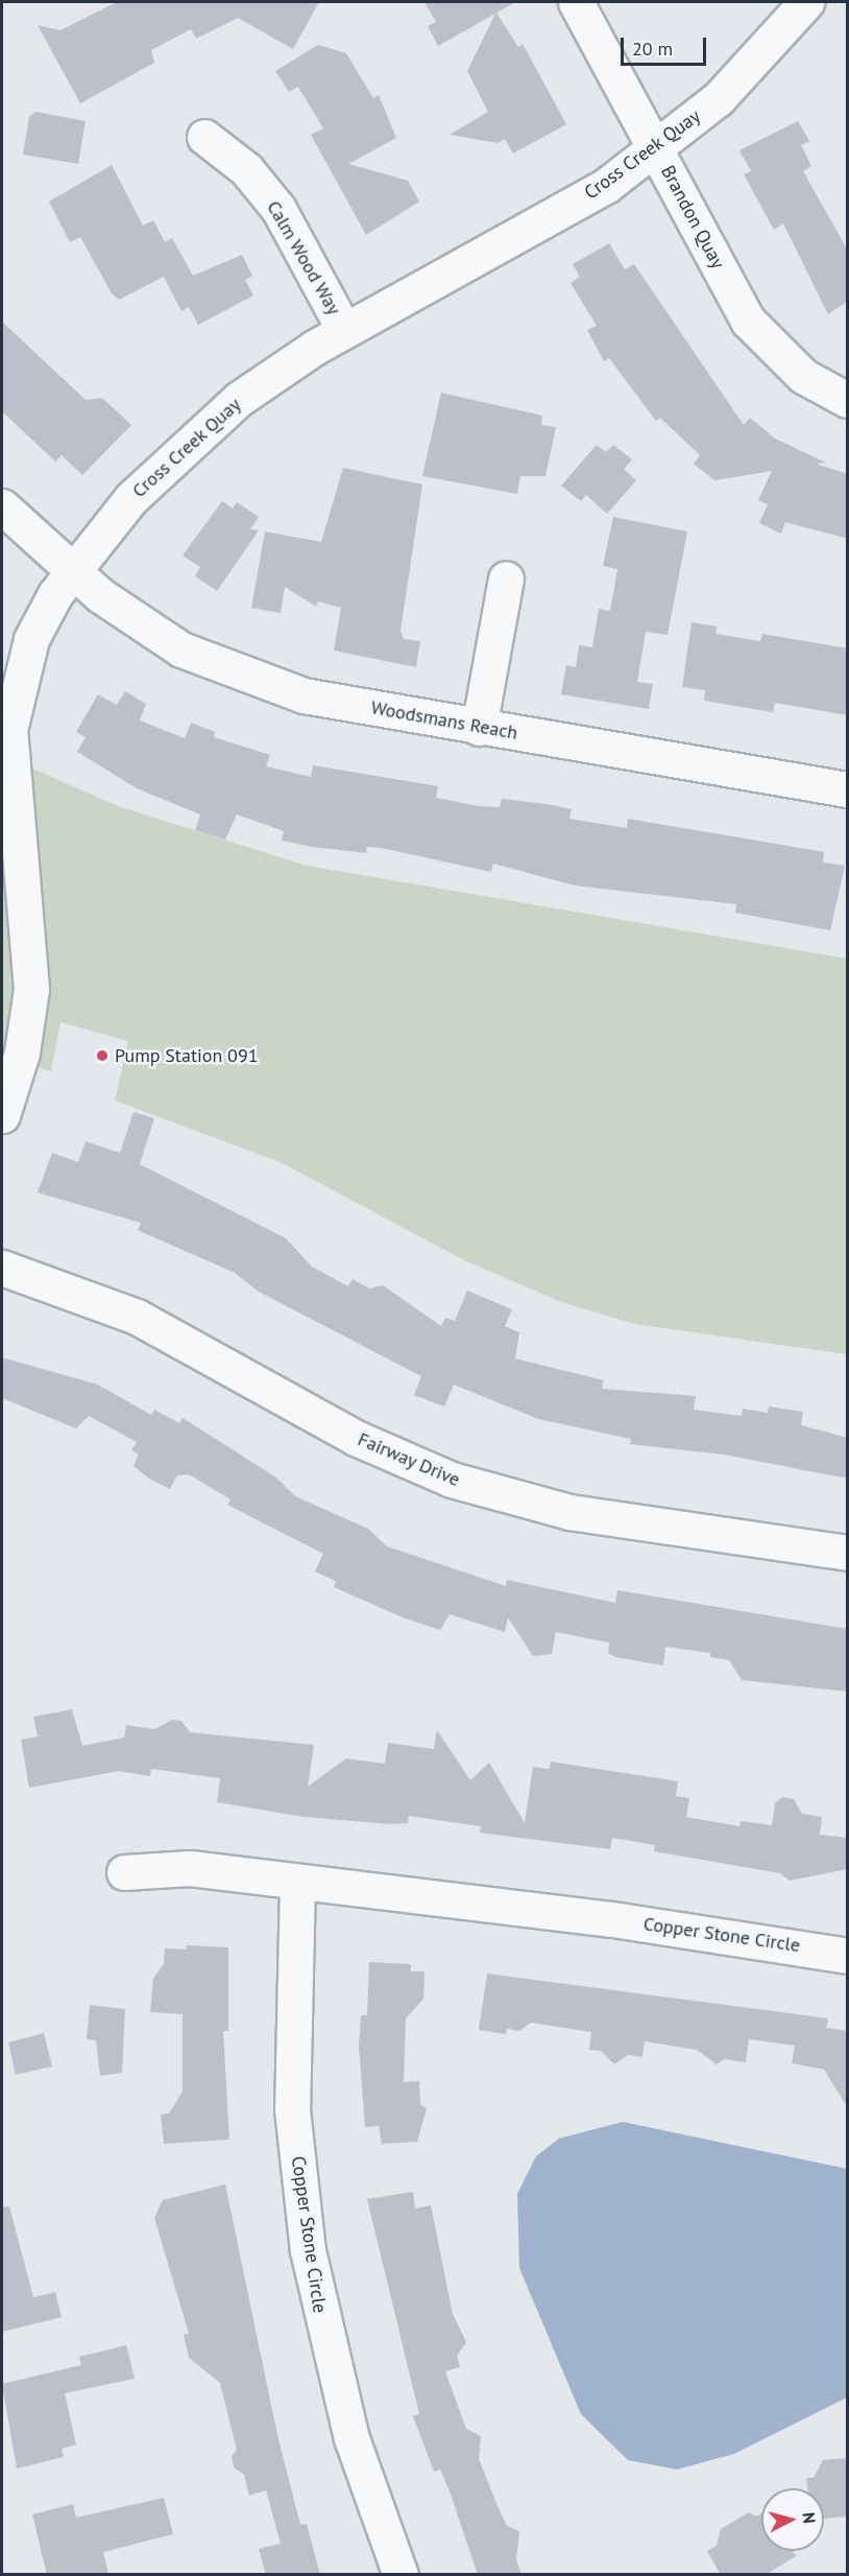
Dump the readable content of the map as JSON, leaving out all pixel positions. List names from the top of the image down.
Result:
{
  "streets": {
    "street": [
      "Cross Creek Quay",
      "Brandon Quay",
      "Calm Wood Way",
      "Woodsmans Reach",
      "Fairway Drive",
      "Copper Stone Circle"
    ]
  },
  "crossings": [
    ["Cross Creek Quay", "Brandon Quay"],
    ["Cross Creek Quay", "Calm Wood Way"],
    ["Cross Creek Quay", "Woodsmans Reach"]
  ],
  "places": ["Pump Station 091"],
  "scale_bar": "20 m",
  "north": "right"
}
